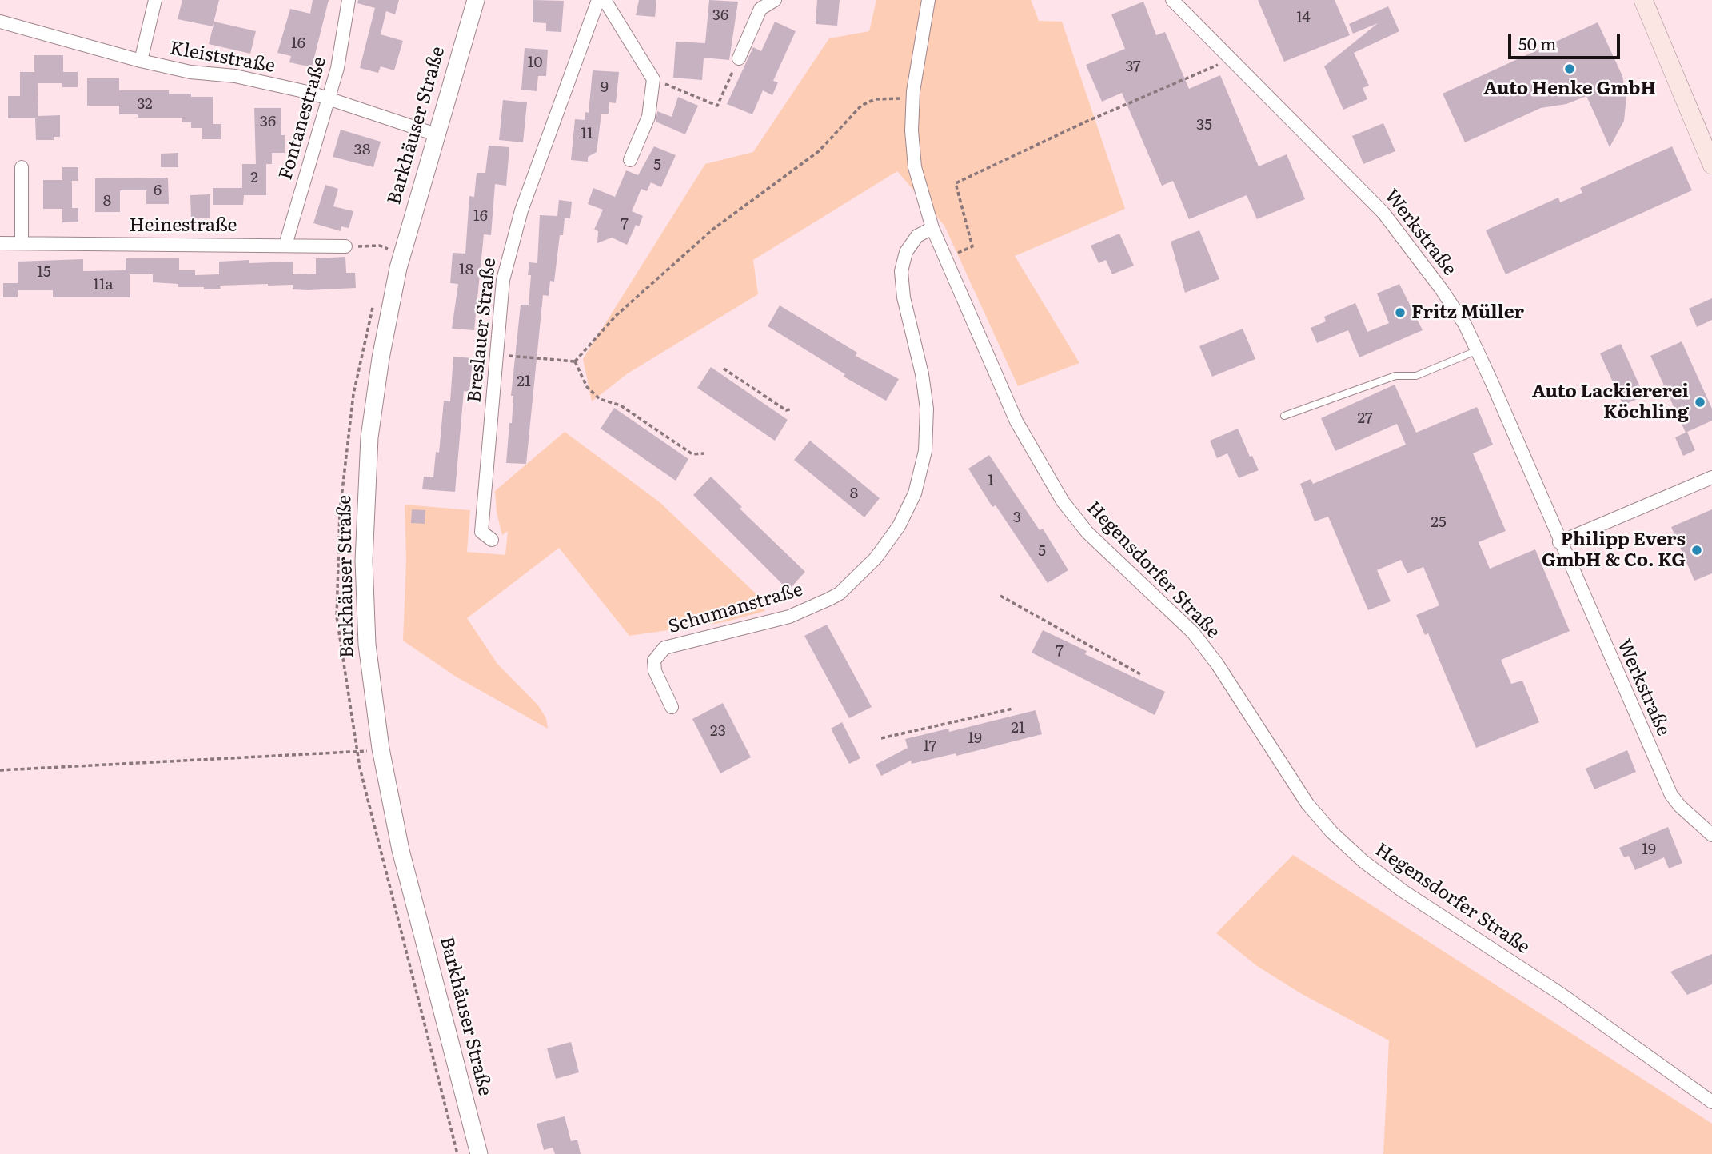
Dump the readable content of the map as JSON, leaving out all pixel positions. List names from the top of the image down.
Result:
{
  "streets": {
    "street": [
      "Kleiststraße",
      "Fontanestraße",
      "Barkhäuser Straße",
      "Heinestraße",
      "Werkstraße",
      "Breslauer Straße",
      "Hegensdorfer Straße",
      "Schumanstraße"
    ]
  },
  "crossings": [
    ["Kleiststraße", "Fontanestraße"],
    ["Kleiststraße", "Barkhäuser Straße"],
    ["Fontanestraße", "Heinestraße"],
    ["Hegensdorfer Straße", "Schumanstraße"]
  ],
  "places": [
    "Auto Henke GmbH",
    "Fritz Müller",
    "Auto Lackiererei Köchling",
    "Philipp Evers GmbH & Co. KG"
  ],
  "house_numbers": [
    "36",
    "14",
    "16",
    "10",
    "37",
    "9",
    "32",
    "36",
    "35",
    "11",
    "38",
    "5",
    "2",
    "6",
    "8",
    "16",
    "7",
    "18",
    "15",
    "11a",
    "21",
    "27",
    "1",
    "8",
    "3",
    "25",
    "5",
    "7",
    "21",
    "23",
    "19",
    "17",
    "19"
  ],
  "scale_bar": "50 m"
}
